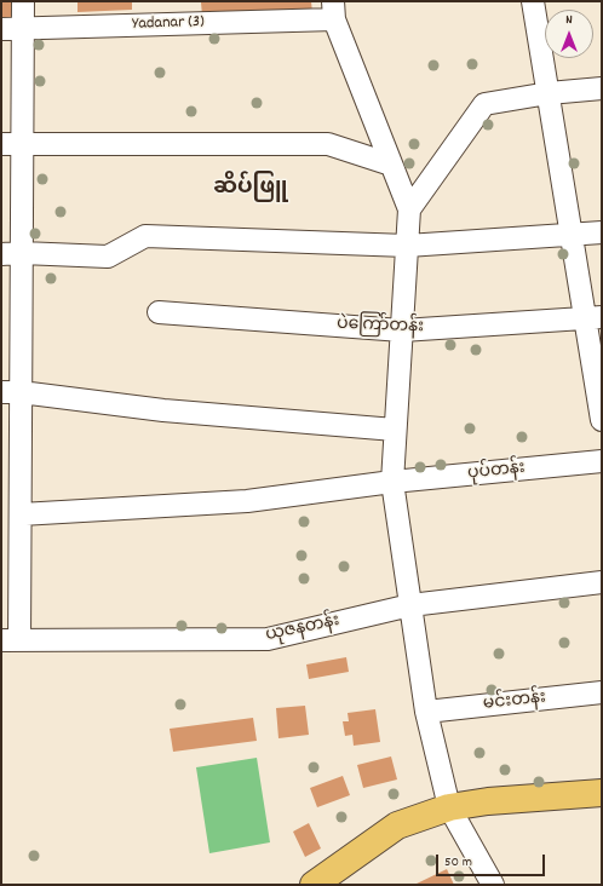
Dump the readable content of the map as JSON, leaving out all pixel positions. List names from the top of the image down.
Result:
{
  "streets": {
    "street": [
      "Yadanar (3)",
      "ပဲကြော်တန်း",
      "ပုပ်တန်း",
      "ယုဇနတန်း",
      "မင်းတန်း"
    ]
  },
  "districts": ["ဆိပ်ဖြူ"],
  "scale_bar": "50 m",
  "north": "top"
}
